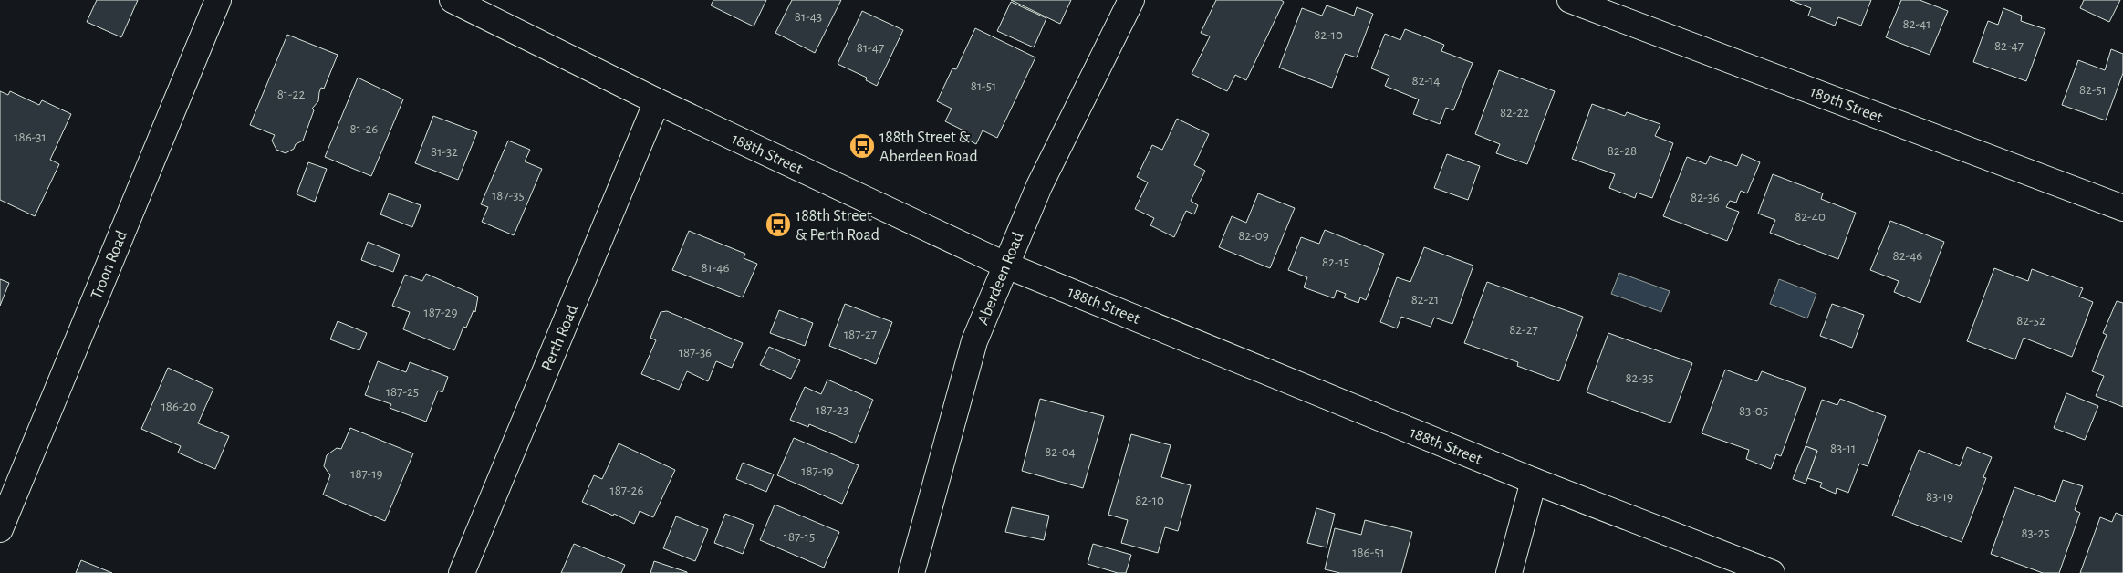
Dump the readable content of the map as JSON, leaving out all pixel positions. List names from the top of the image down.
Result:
{
  "streets": {
    "street": [
      "189th Street",
      "188th Street",
      "Troon Road",
      "Aberdeen Road",
      "Perth Road"
    ]
  },
  "crossings": [
    ["188th Street", "Aberdeen Road"],
    ["188th Street", "Perth Road"]
  ],
  "places": {
    "bus stop": ["188th Street & Aberdeen Road", "188th Street & Perth Road"]
  },
  "house_numbers": [
    "81-43",
    "82-41",
    "82-10",
    "82-47",
    "81-47",
    "82-14",
    "81-51",
    "82-51",
    "81-22",
    "82-22",
    "81-26",
    "186-31",
    "82-28",
    "81-32",
    "187-35",
    "82-36",
    "82-40",
    "82-09",
    "82-46",
    "82-15",
    "81-46",
    "82-21",
    "187-29",
    "82-52",
    "82-27",
    "187-27",
    "187-36",
    "82-35",
    "187-25",
    "186-20",
    "187-23",
    "83-05",
    "83-11",
    "82-04",
    "187-19",
    "187-19",
    "187-26",
    "83-19",
    "82-10",
    "83-25",
    "187-15",
    "186-51"
  ]
}
